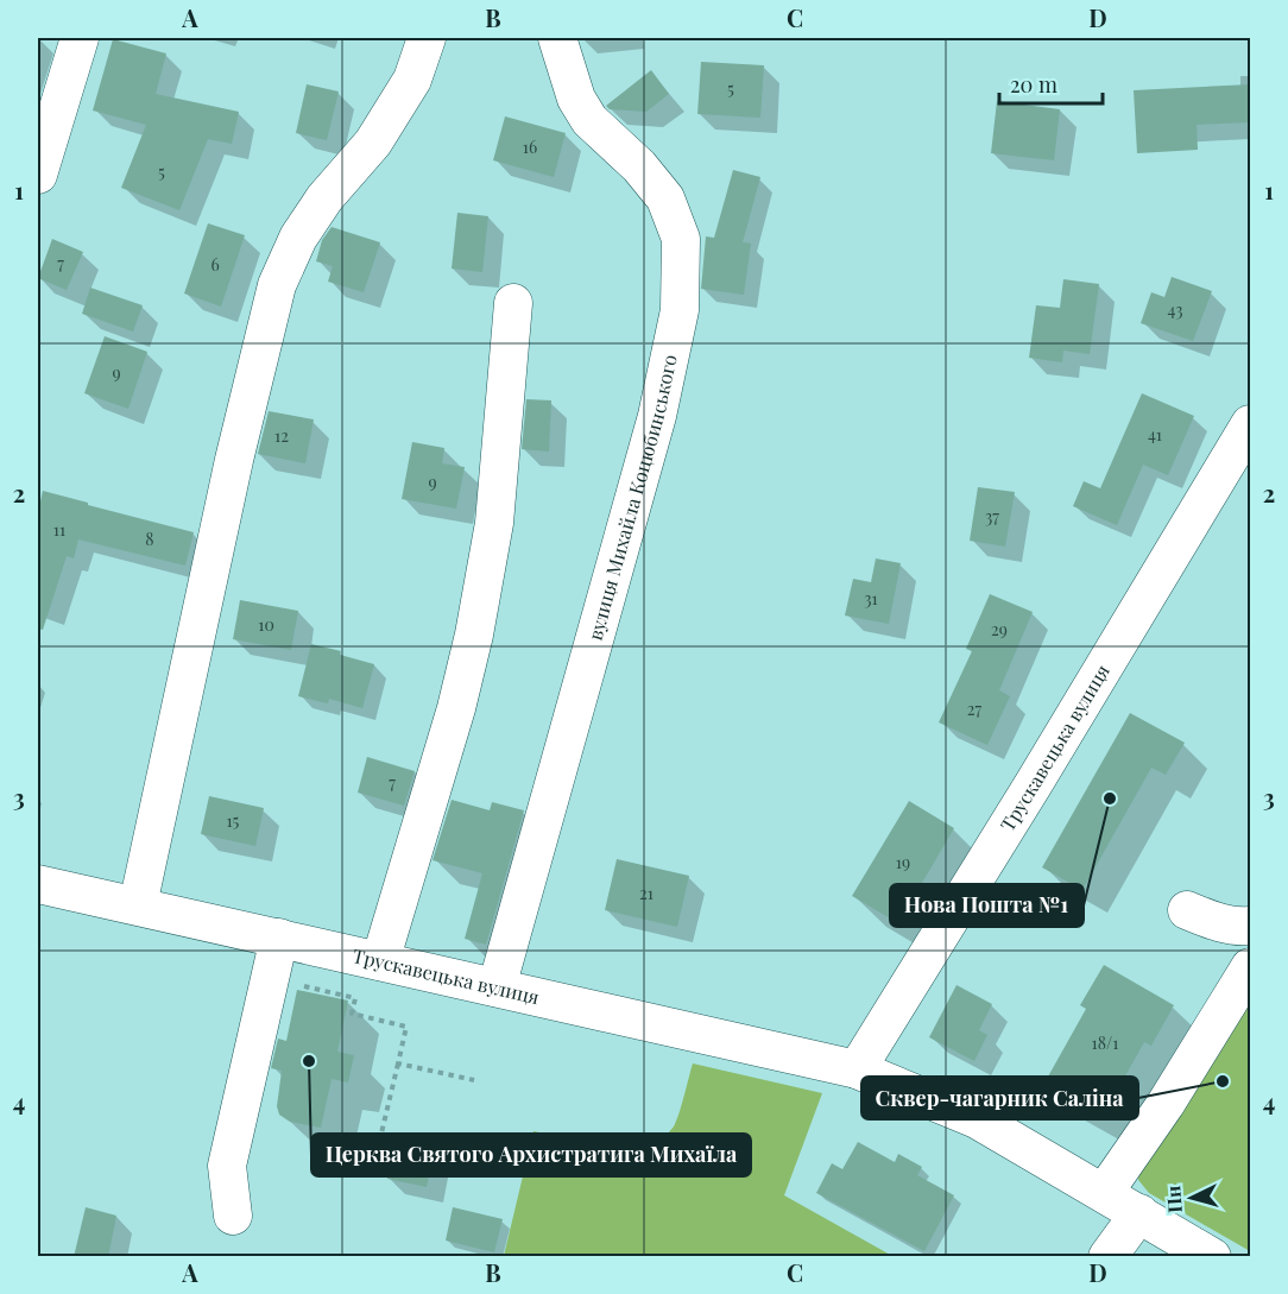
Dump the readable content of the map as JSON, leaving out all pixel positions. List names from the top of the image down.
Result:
{
  "streets": {
    "street": ["вулиця Михайла Коцюбинського", "Трускавецька вулиця"]
  },
  "crossings": [
    ["вулиця Михайла Коцюбинського", "Трускавецька вулиця"]
  ],
  "places": ["Нова Пошта №1", "Церква Святого Архистратига Михаїла", "Сквер-чагарник Саліна"],
  "house_numbers": [
    "5",
    "16",
    "5",
    "7",
    "6",
    "43",
    "9",
    "41",
    "12",
    "9",
    "37",
    "11",
    "8",
    "31",
    "10",
    "29",
    "27",
    "7",
    "15",
    "19",
    "21",
    "18/1"
  ],
  "scale_bar": "20 m",
  "north": "left",
  "grid": {
    "columns": [
      "A",
      "B",
      "C",
      "D"
    ],
    "rows": [
      "1",
      "2",
      "3",
      "4"
    ]
  }
}
